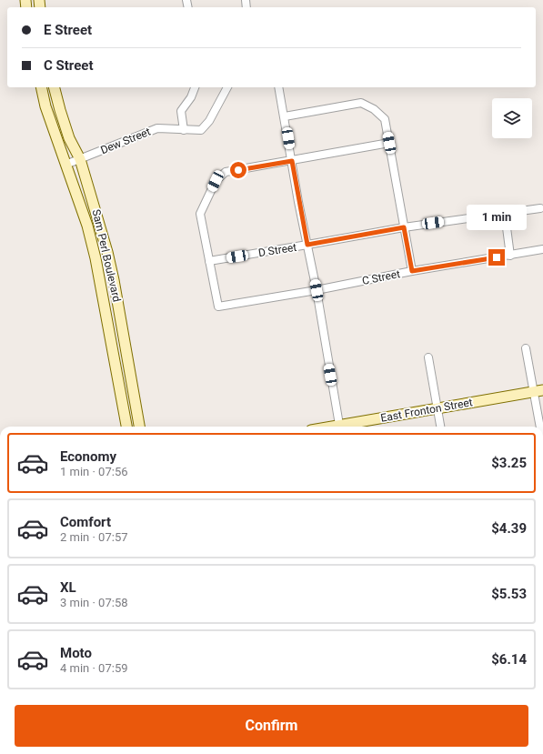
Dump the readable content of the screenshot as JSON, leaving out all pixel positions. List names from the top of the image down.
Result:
{
  "streets": {
    "main road": ["Sam Perl Boulevard", "East Fronton Street"],
    "street": ["Dew Street", "D Street", "C Street"]
  },
  "crossings": [
    ["Dew Street", "Sam Perl Boulevard"],
    ["D Street", "C Street"]
  ],
  "page": {
    "banner": ["E Street", "C Street"],
    "bubble": "1 min",
    "list": [
      {
        "name": "Economy",
        "note": "1 min · 07:56",
        "value": "$3.25"
      },
      {
        "name": "Comfort",
        "note": "2 min · 07:57",
        "value": "$4.39"
      },
      {
        "name": "XL",
        "note": "3 min · 07:58",
        "value": "$5.53"
      },
      {
        "name": "Moto",
        "note": "4 min · 07:59",
        "value": "$6.14"
      }
    ],
    "buttons": "Confirm"
  }
}
